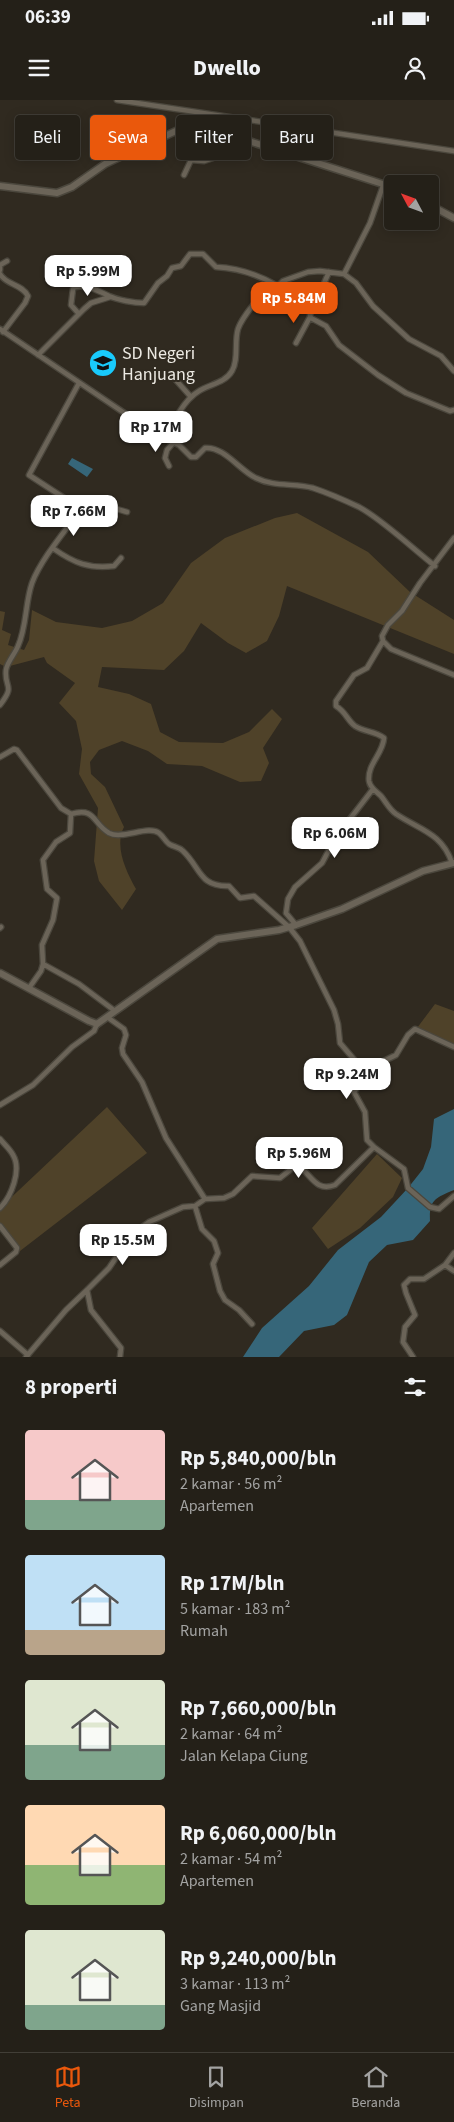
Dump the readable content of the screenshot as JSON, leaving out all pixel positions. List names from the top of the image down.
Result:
{
  "places": {
    "school or university": ["SD Negeri Hanjuang"]
  },
  "north": "top left",
  "page": {
    "status": "06:39",
    "header": "Dwello",
    "chip": [
      "Beli",
      "Sewa",
      "Filter",
      "Baru"
    ],
    "price": [
      "Rp 5.99M",
      "Rp 5.84M",
      "Rp 17M",
      "Rp 7.66M",
      "Rp 6.06M",
      "Rp 9.24M",
      "Rp 5.96M",
      "Rp 15.5M"
    ],
    "heading": "8 properti",
    "list": [
      {
        "name": "Rp 5,840,000/bln",
        "note": "2 kamar · 56 m² · Apartemen"
      },
      {
        "name": "Rp 17M/bln",
        "note": "5 kamar · 183 m² · Rumah"
      },
      {
        "name": "Rp 7,660,000/bln",
        "note": "2 kamar · 64 m² · Jalan Kelapa Ciung"
      },
      {
        "name": "Rp 6,060,000/bln",
        "note": "2 kamar · 54 m² · Apartemen"
      },
      {
        "name": "Rp 9,240,000/bln",
        "note": "3 kamar · 113 m² · Gang Masjid"
      }
    ],
    "tabs": ["Peta", "Disimpan", "Beranda"]
  }
}
